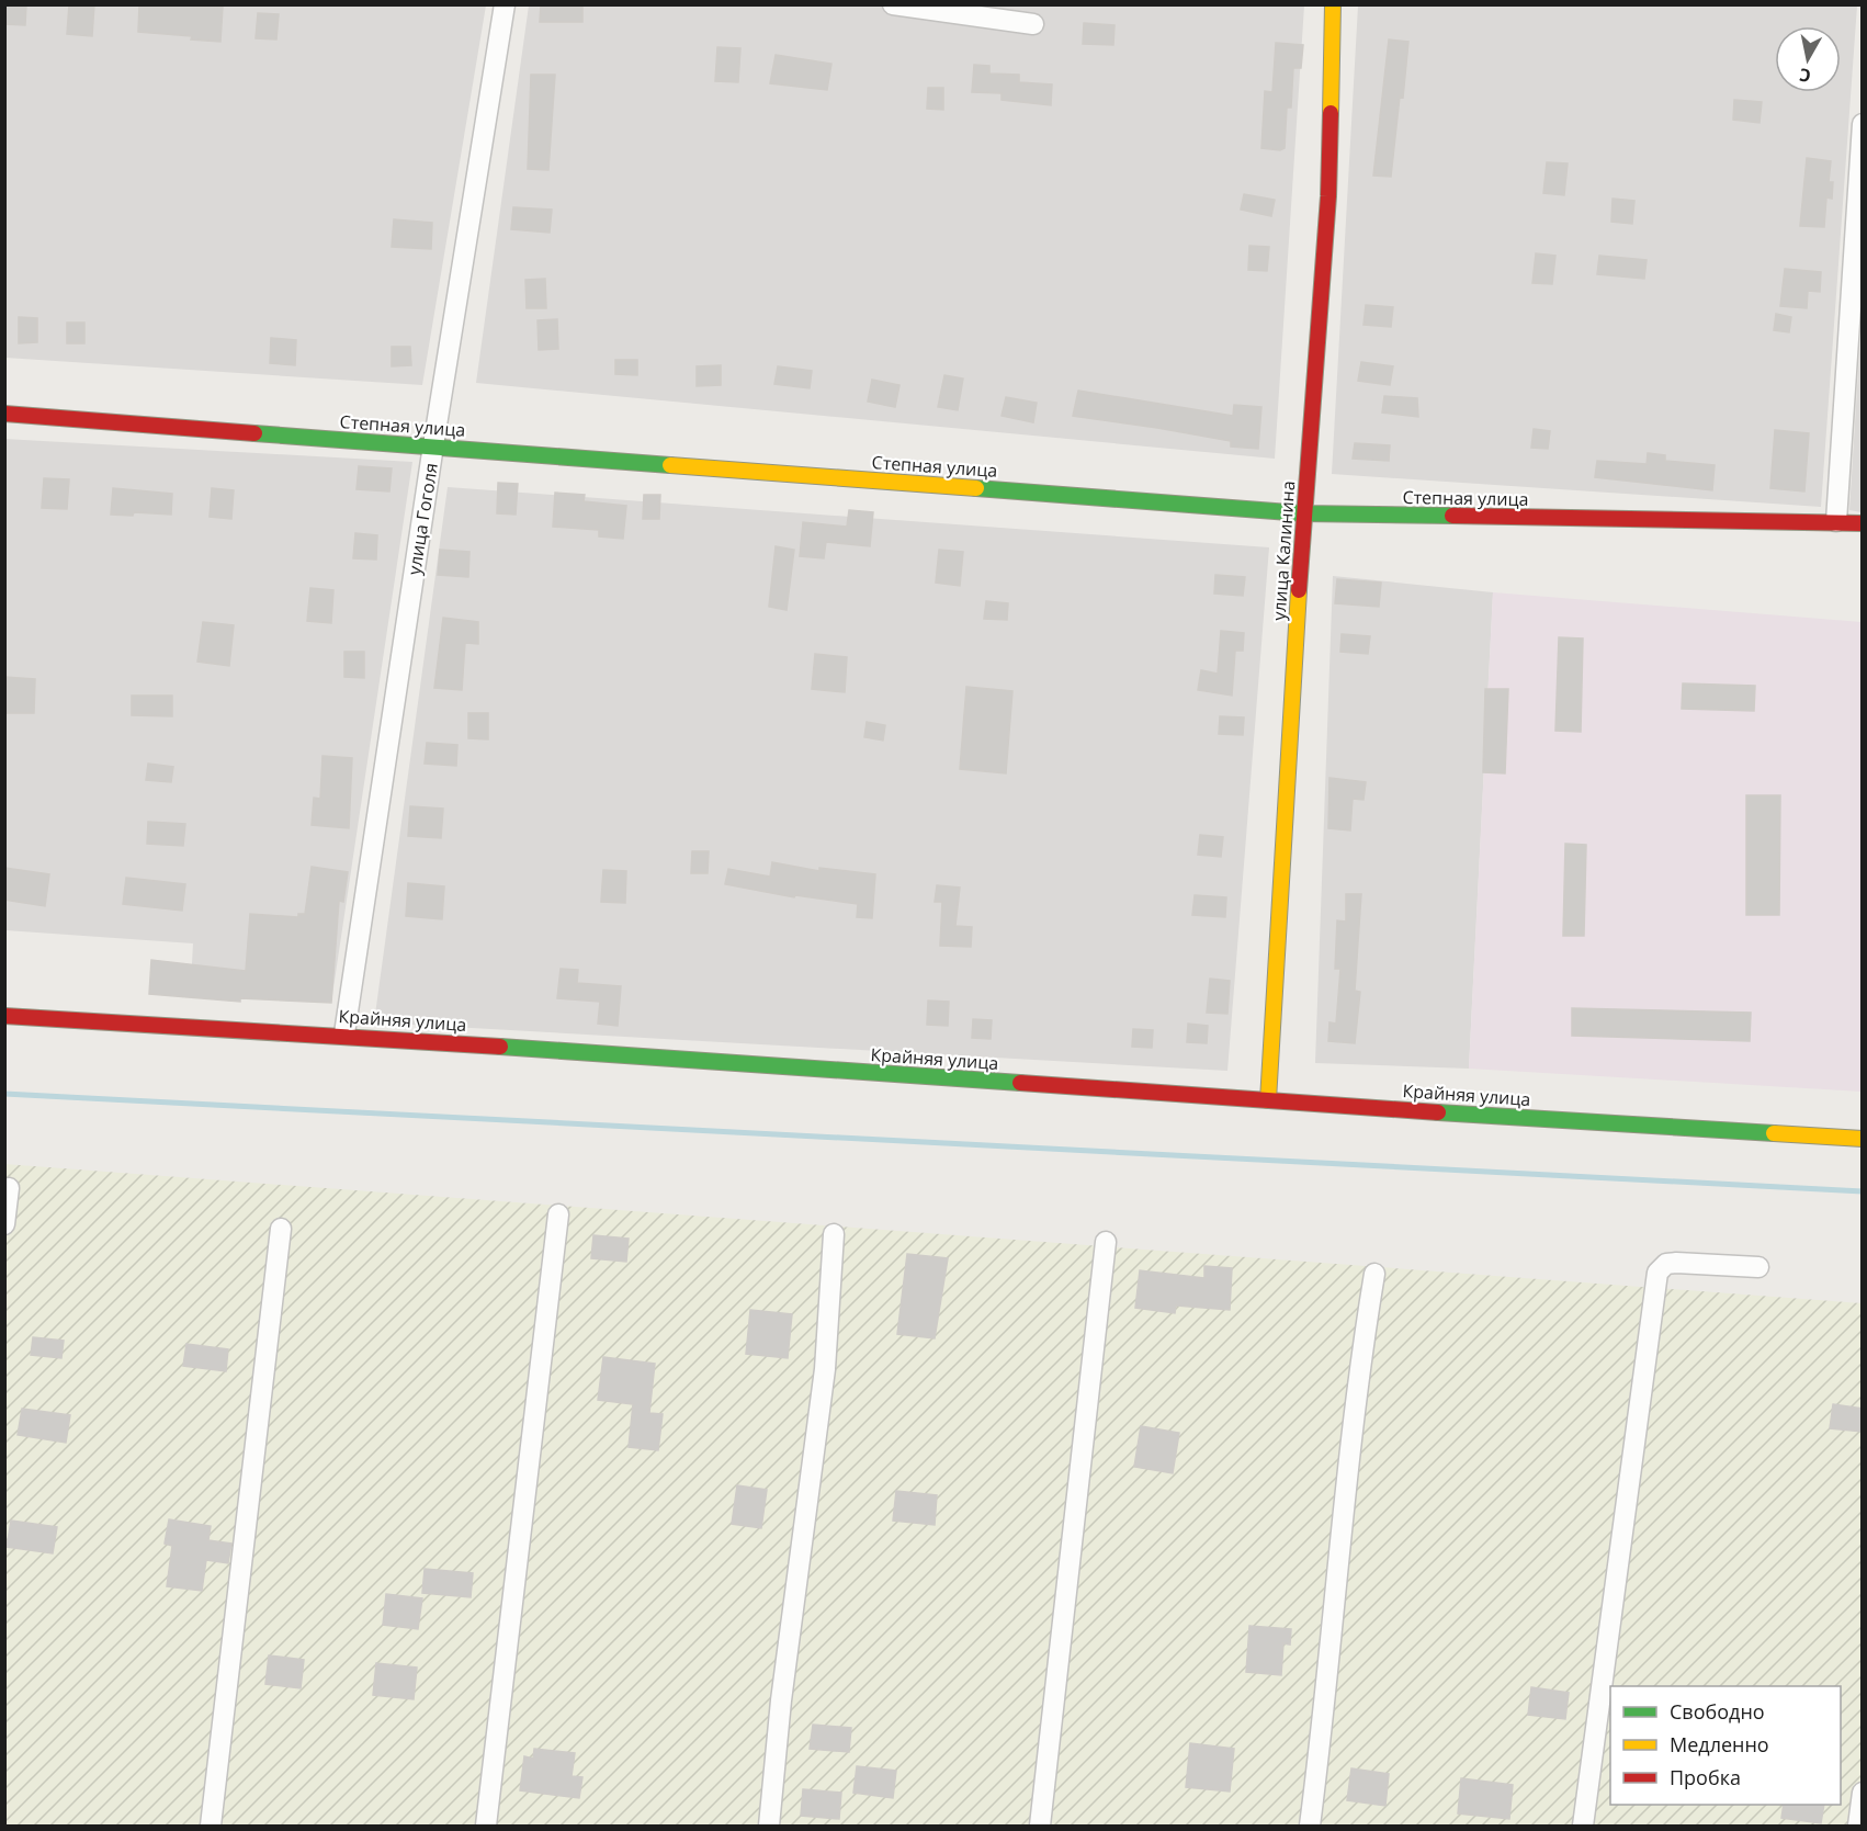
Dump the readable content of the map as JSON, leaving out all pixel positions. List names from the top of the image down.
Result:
{
  "streets": {
    "street": [
      "Степная улица",
      "улица Гоголя",
      "улица Калинина",
      "Крайняя улица"
    ]
  },
  "crossings": [
    ["Степная улица", "улица Гоголя"],
    ["Степная улица", "улица Калинина"],
    ["улица Гоголя", "Крайняя улица"],
    ["улица Калинина", "Крайняя улица"]
  ],
  "legend": ["Свободно", "Медленно", "Пробка"],
  "north": "bottom"
}
